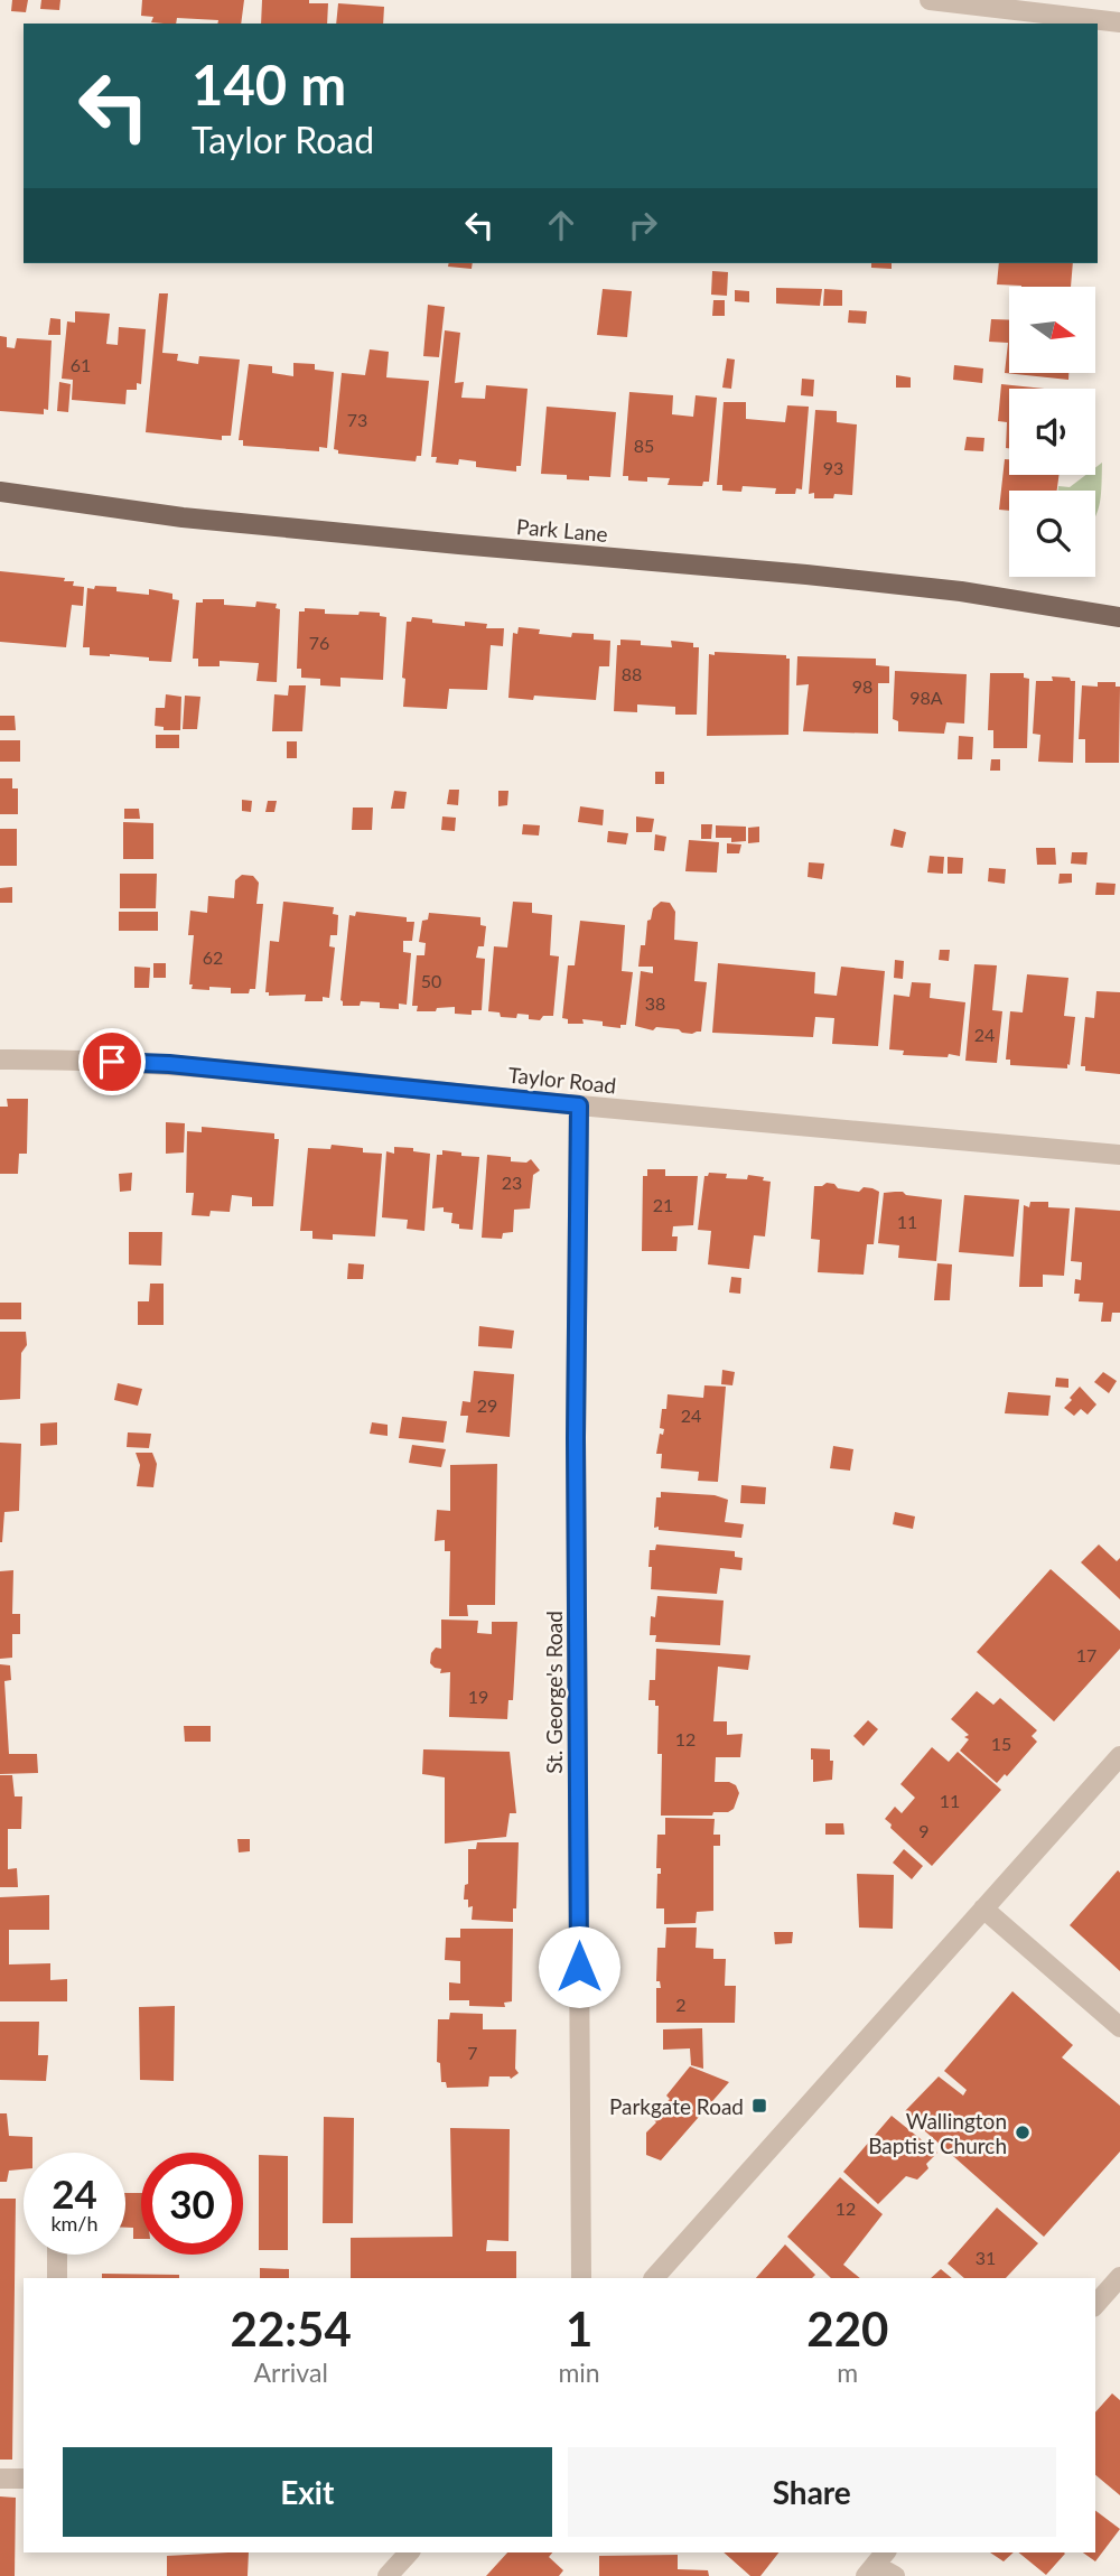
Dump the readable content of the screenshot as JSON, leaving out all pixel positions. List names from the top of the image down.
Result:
{
  "streets": {
    "main road": ["Park Lane"],
    "street": ["Taylor Road", "St. George's Road"]
  },
  "crossings": [
    ["Taylor Road", "St. George's Road"]
  ],
  "places": {
    "transit": ["Parkgate Road"],
    "other": ["Wallington Baptist Church"]
  },
  "house_numbers": [
    "61",
    "73",
    "85",
    "93",
    "76",
    "88",
    "98",
    "98A",
    "62",
    "50",
    "38",
    "24",
    "23",
    "21",
    "11",
    "29",
    "24",
    "17",
    "19",
    "12",
    "15",
    "11",
    "9",
    "2",
    "7",
    "12",
    "31"
  ],
  "north": "right",
  "page": {
    "turn": ["140 m", "Taylor Road"],
    "speed": "24 km/h",
    "limit": "30",
    "eta": [
      "22:54",
      "Arrival",
      "1",
      "min",
      "220",
      "m"
    ],
    "buttons": ["Exit", "Share"]
  }
}
